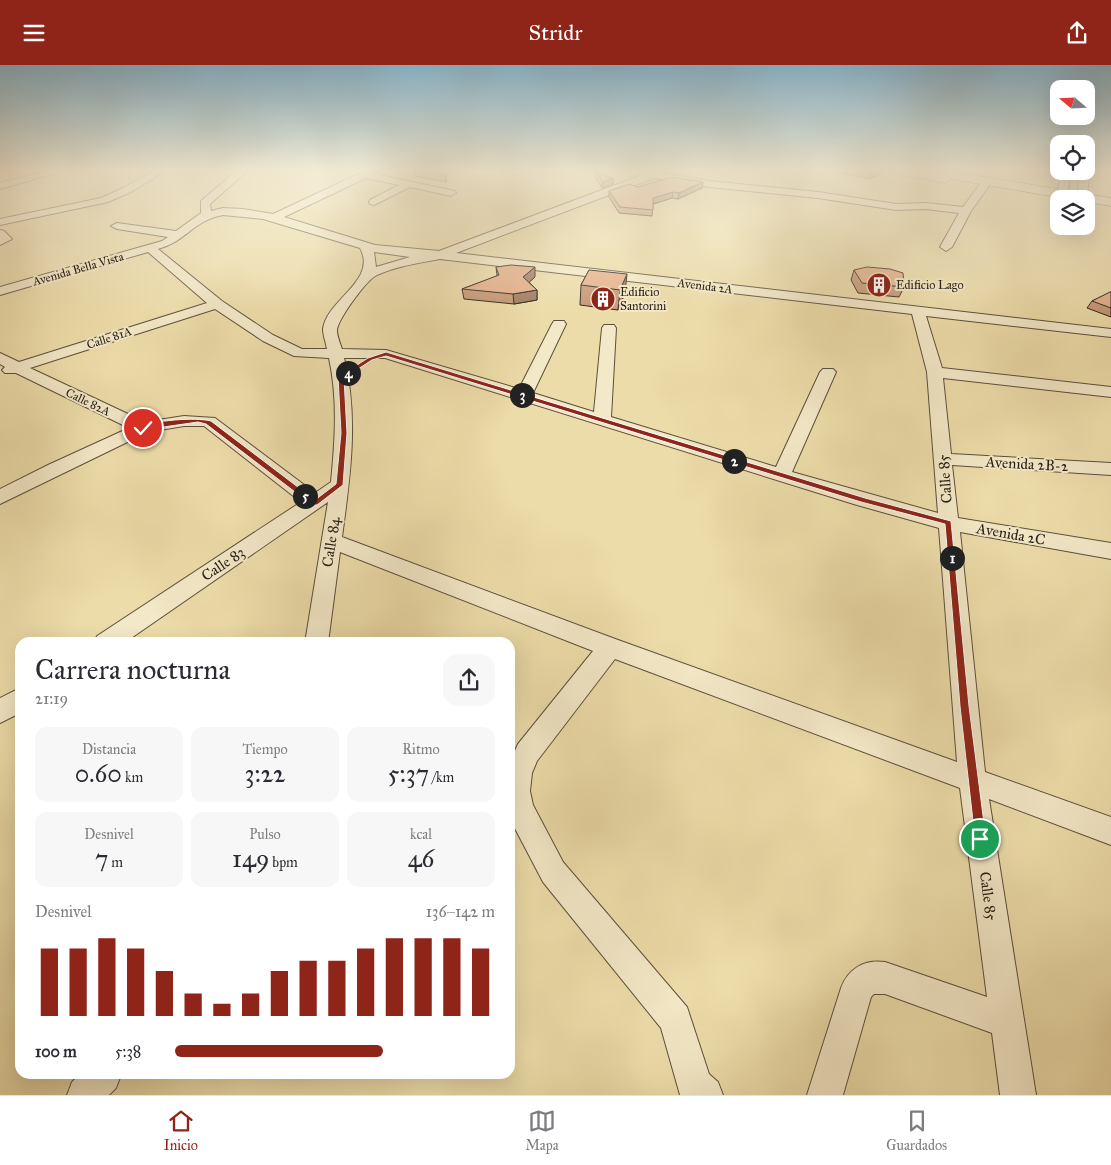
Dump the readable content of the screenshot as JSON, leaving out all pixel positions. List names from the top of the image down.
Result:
{
  "streets": {
    "street": [
      "Avenida Bella Vista",
      "Avenida 2A",
      "Calle 81A",
      "Calle 82A",
      "Avenida 2B-2",
      "Calle 85",
      "Avenida 2C",
      "Calle 84",
      "Calle 83"
    ]
  },
  "crossings": [
    ["Avenida 2A", "Calle 85"],
    ["Calle 81A", "Calle 82A"],
    ["Avenida 2B-2", "Calle 85"],
    ["Calle 85", "Avenida 2C"],
    ["Avenida 2C", "Calle 84"],
    ["Calle 84", "Calle 83"]
  ],
  "places": {
    "building": ["Edificio Lago", "Edificio Santorini"]
  },
  "north": "left",
  "page": {
    "header": "Stridr",
    "pins": [
      "4",
      "3",
      "2",
      "5",
      "1"
    ],
    "heading": ["Carrera nocturna", "21:19"],
    "stats": [
      ["Distancia", "0.60 km"],
      ["Tiempo", "3:22"],
      ["Ritmo", "5:37 /km"],
      ["Desnivel", "7 m"],
      ["Pulso", "149 bpm"],
      ["kcal", "46"]
    ],
    "chart": ["Desnivel", "136–142 m"],
    "list": [
      {
        "name": "100 m",
        "note": "5:38"
      }
    ],
    "tabs": ["Inicio", "Mapa", "Guardados"]
  }
}
